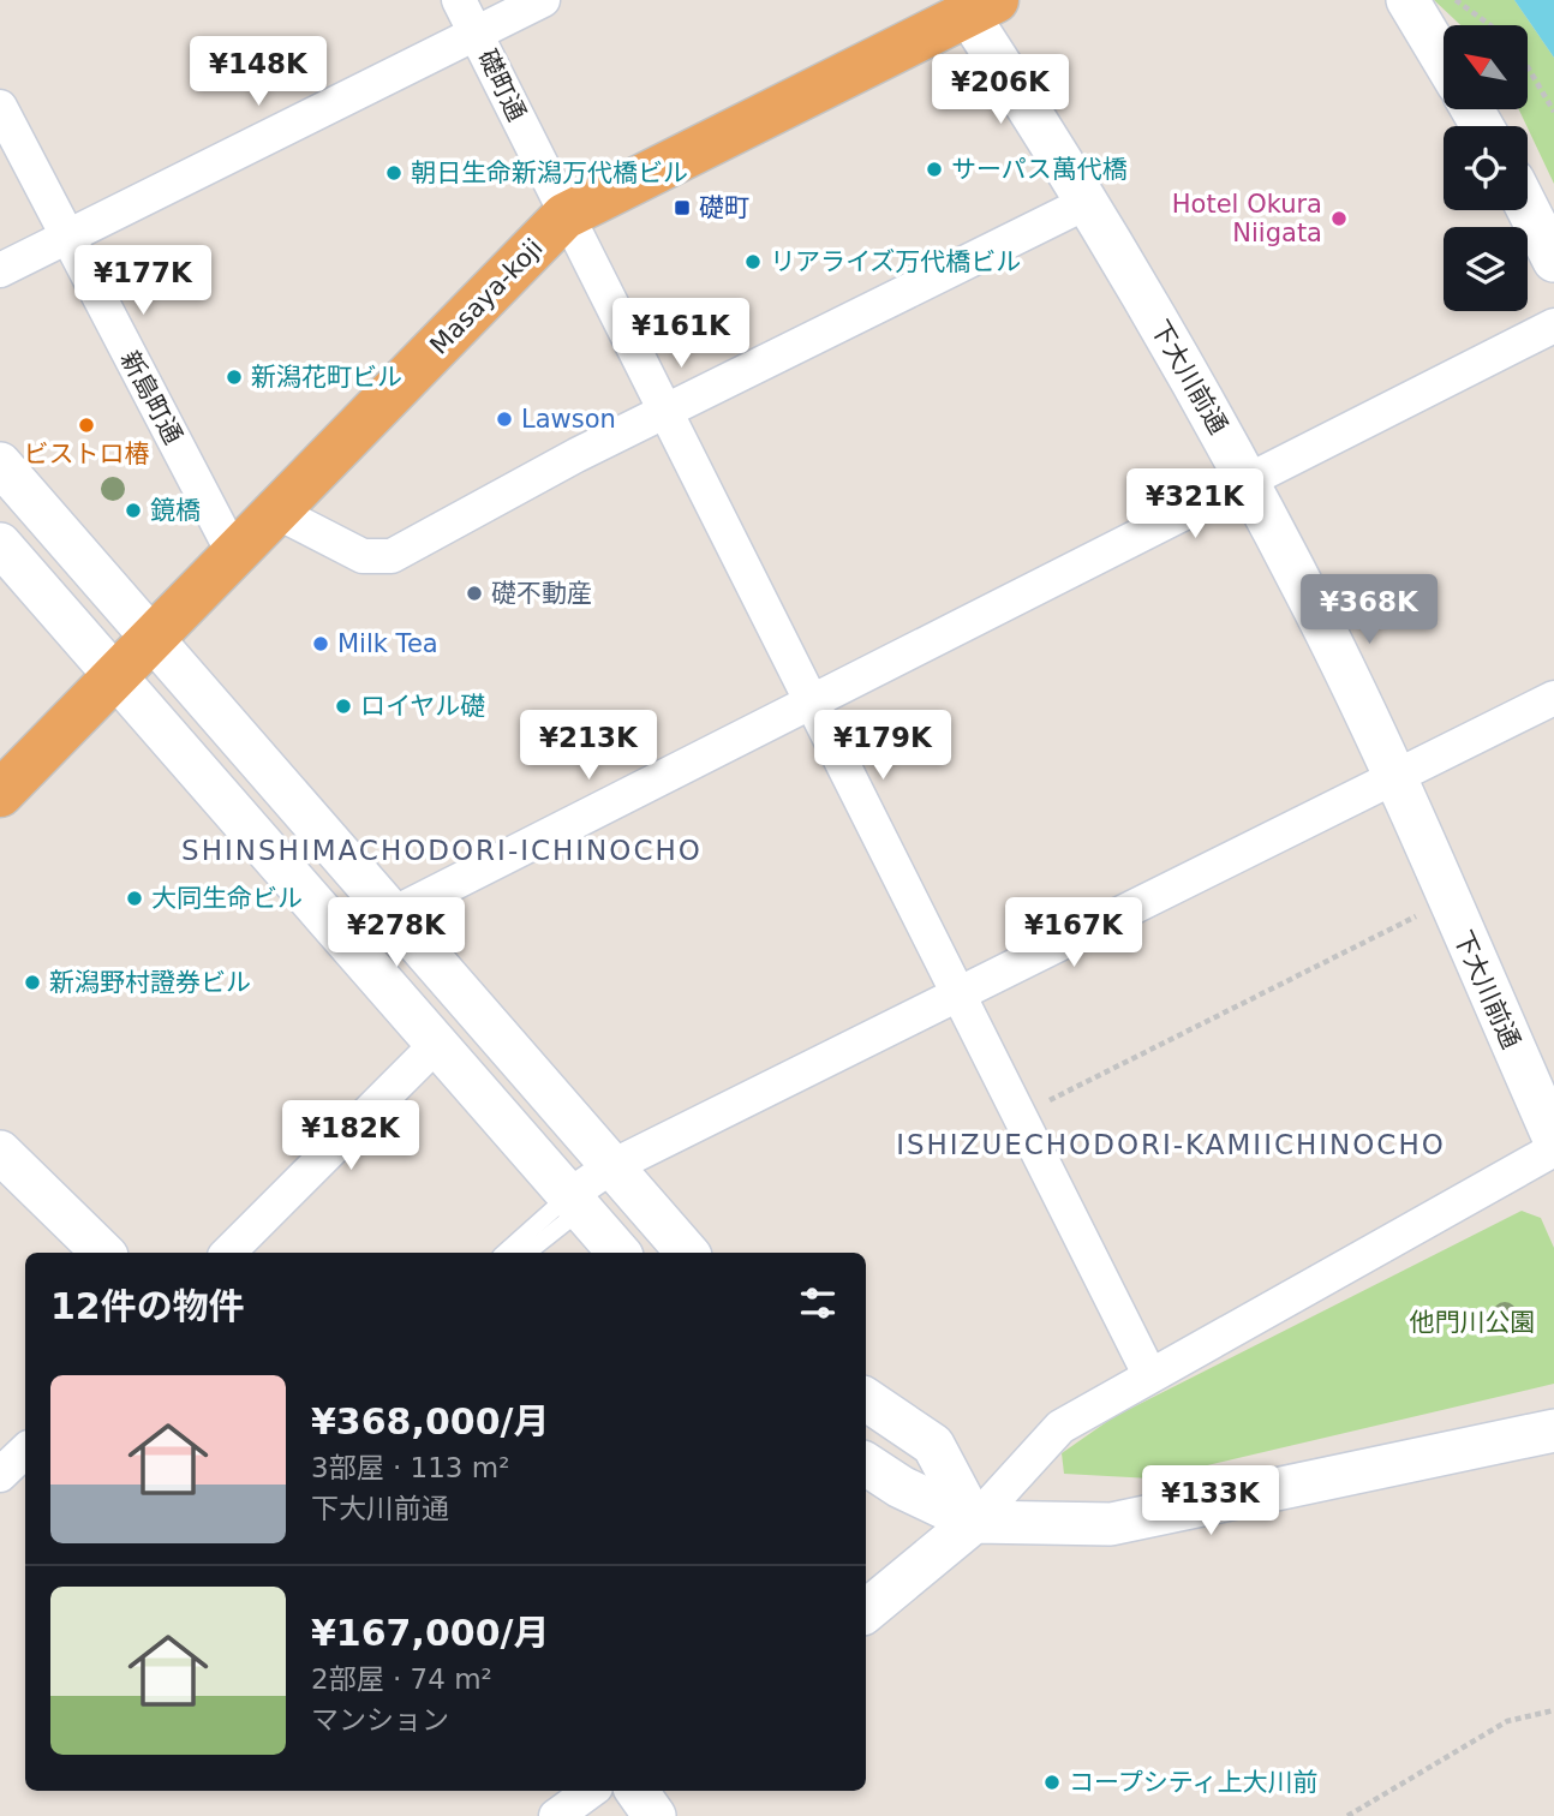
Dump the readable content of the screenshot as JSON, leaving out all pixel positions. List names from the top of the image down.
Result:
{
  "streets": {
    "highway": ["Masaya-koji"],
    "street": ["礎町通", "下大川前通", "新島町通"]
  },
  "crossings": [
    ["礎町通", "Masaya-koji"],
    ["Masaya-koji", "下大川前通"],
    ["Masaya-koji", "新島町通"]
  ],
  "districts": ["SHINSHIMACHODORI-ICHINOCHO", "ISHIZUECHODORI-KAMIICHINOCHO"],
  "parks": ["他門川公園"],
  "places": {
    "other": [
      "サーパス萬代橋",
      "朝日生命新潟万代橋ビル",
      "Hotel Okura Niigata",
      "リアライズ万代橋ビル",
      "新潟花町ビル",
      "Lawson",
      "ビストロ椿",
      "鏡橋",
      "礎不動産",
      "Milk Tea",
      "ロイヤル礎",
      "大同生命ビル",
      "新潟野村證券ビル",
      "コープシティ上大川前"
    ],
    "transit": ["礎町"]
  },
  "north": "top left",
  "page": {
    "price": [
      "¥148K",
      "¥206K",
      "¥177K",
      "¥161K",
      "¥321K",
      "¥368K",
      "¥213K",
      "¥179K",
      "¥278K",
      "¥167K",
      "¥182K",
      "¥133K"
    ],
    "heading": "12件の物件",
    "list": [
      {
        "name": "¥368,000/月",
        "note": "3部屋 · 113 m² · 下大川前通"
      },
      {
        "name": "¥167,000/月",
        "note": "2部屋 · 74 m² · マンション"
      }
    ]
  }
}
